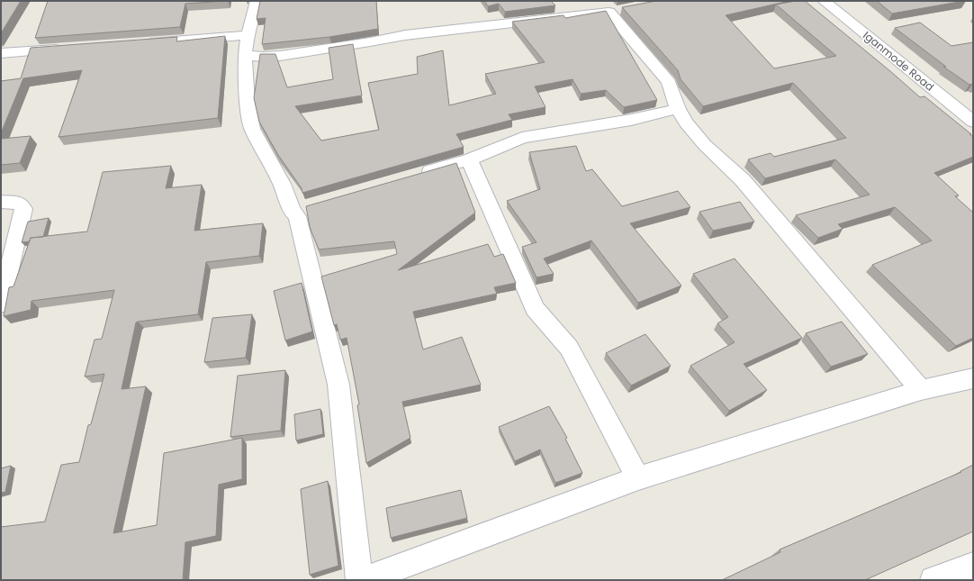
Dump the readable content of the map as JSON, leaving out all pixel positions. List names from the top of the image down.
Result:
{
  "streets": {
    "street": ["Iganmode Road"]
  }
}
